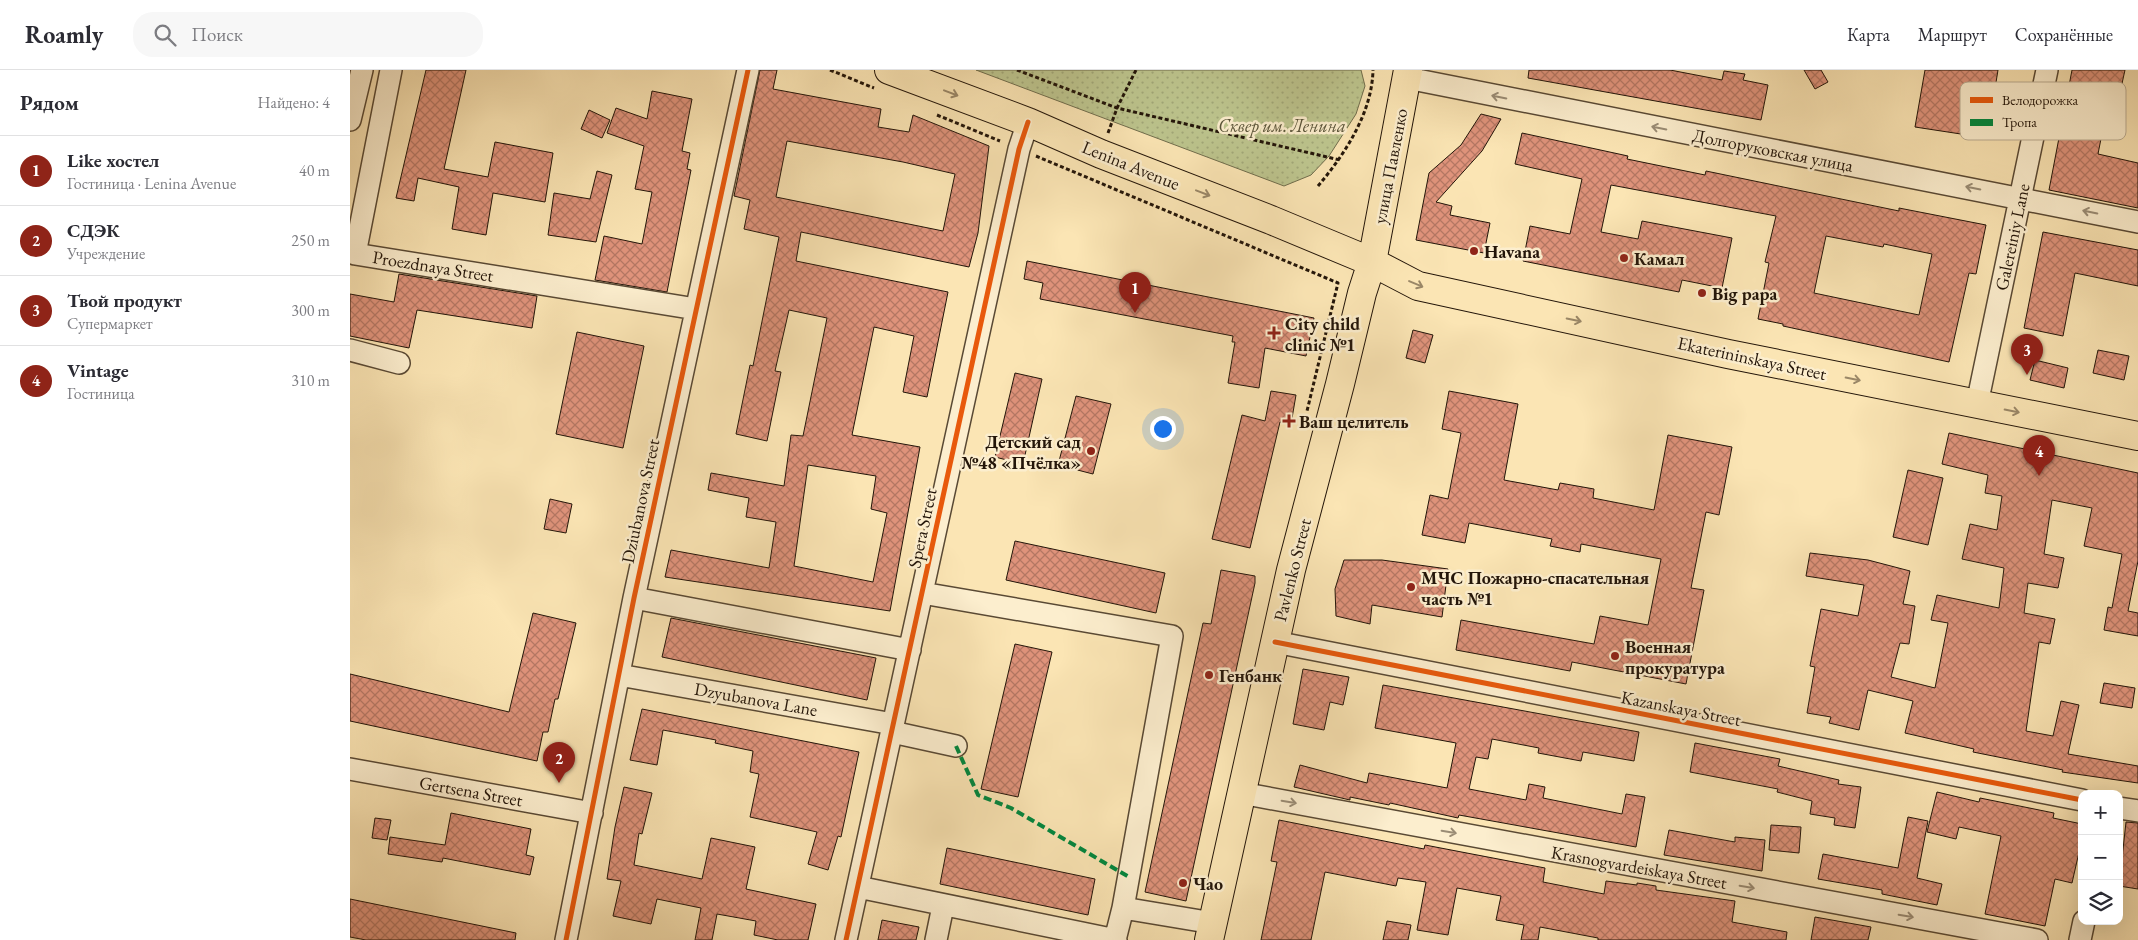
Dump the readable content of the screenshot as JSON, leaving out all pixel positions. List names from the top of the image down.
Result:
{
  "streets": {
    "main road": [
      "Lenina Avenue",
      "улица Павленко",
      "Ekaterininskaya Street",
      "Pavlenko Street"
    ],
    "street": [
      "Долгоруковская улица",
      "Galereiniy Lane",
      "Proezdnaya Street",
      "Dziubanova Street",
      "Spera Street",
      "Dzyubanova Lane",
      "Kazanskaya Street",
      "Gertsena Street",
      "Krasnogvardeiskaya Street"
    ]
  },
  "crossings": [
    ["Долгоруковская улица", "улица Павленко"],
    ["Долгоруковская улица", "Galereiniy Lane"],
    ["Lenina Avenue", "улица Павленко"],
    ["Lenina Avenue", "Ekaterininskaya Street"],
    ["Lenina Avenue", "Spera Street"],
    ["Lenina Avenue", "Pavlenko Street"],
    ["улица Павленко", "Ekaterininskaya Street"],
    ["улица Павленко", "Pavlenko Street"],
    ["Galereiniy Lane", "Ekaterininskaya Street"],
    ["Proezdnaya Street", "Dziubanova Street"],
    ["Ekaterininskaya Street", "Pavlenko Street"],
    ["Dziubanova Street", "Dzyubanova Lane"],
    ["Dziubanova Street", "Gertsena Street"],
    ["Spera Street", "Dzyubanova Lane"],
    ["Pavlenko Street", "Kazanskaya Street"],
    ["Pavlenko Street", "Krasnogvardeiskaya Street"]
  ],
  "one_way": [
    "Долгоруковская улица",
    "Lenina Avenue",
    "Ekaterininskaya Street",
    "Krasnogvardeiskaya Street"
  ],
  "parks": ["Сквер им. Ленина"],
  "places": {
    "other": [
      "Havana",
      "Камал",
      "Big papa",
      "Детский сад №48 «Пчёлка»",
      "МЧС Пожарно-спасательная часть №1",
      "Военная прокуратура",
      "Генбанк",
      "Чао"
    ],
    "health": ["City child clinic №1", "Ваш целитель"]
  },
  "legend": ["Велодорожка", "Тропа"],
  "page": {
    "header": "Roamly",
    "search": "Поиск",
    "nav": ["Карта", "Маршрут", "Сохранённые"],
    "heading": ["Рядом", "Найдено: 4"],
    "list": [
      {
        "mark": "1",
        "name": "Like хостел",
        "note": "Гостиница · Lenina Avenue",
        "value": "40 m"
      },
      {
        "mark": "2",
        "name": "СДЭК",
        "note": "Учреждение",
        "value": "250 m"
      },
      {
        "mark": "3",
        "name": "Твой продукт",
        "note": "Супермаркет",
        "value": "300 m"
      },
      {
        "mark": "4",
        "name": "Vintage",
        "note": "Гостиница",
        "value": "310 m"
      }
    ],
    "pins": [
      "1",
      "3",
      "4",
      "2"
    ],
    "map_buttons": ["+", "−"]
  }
}
